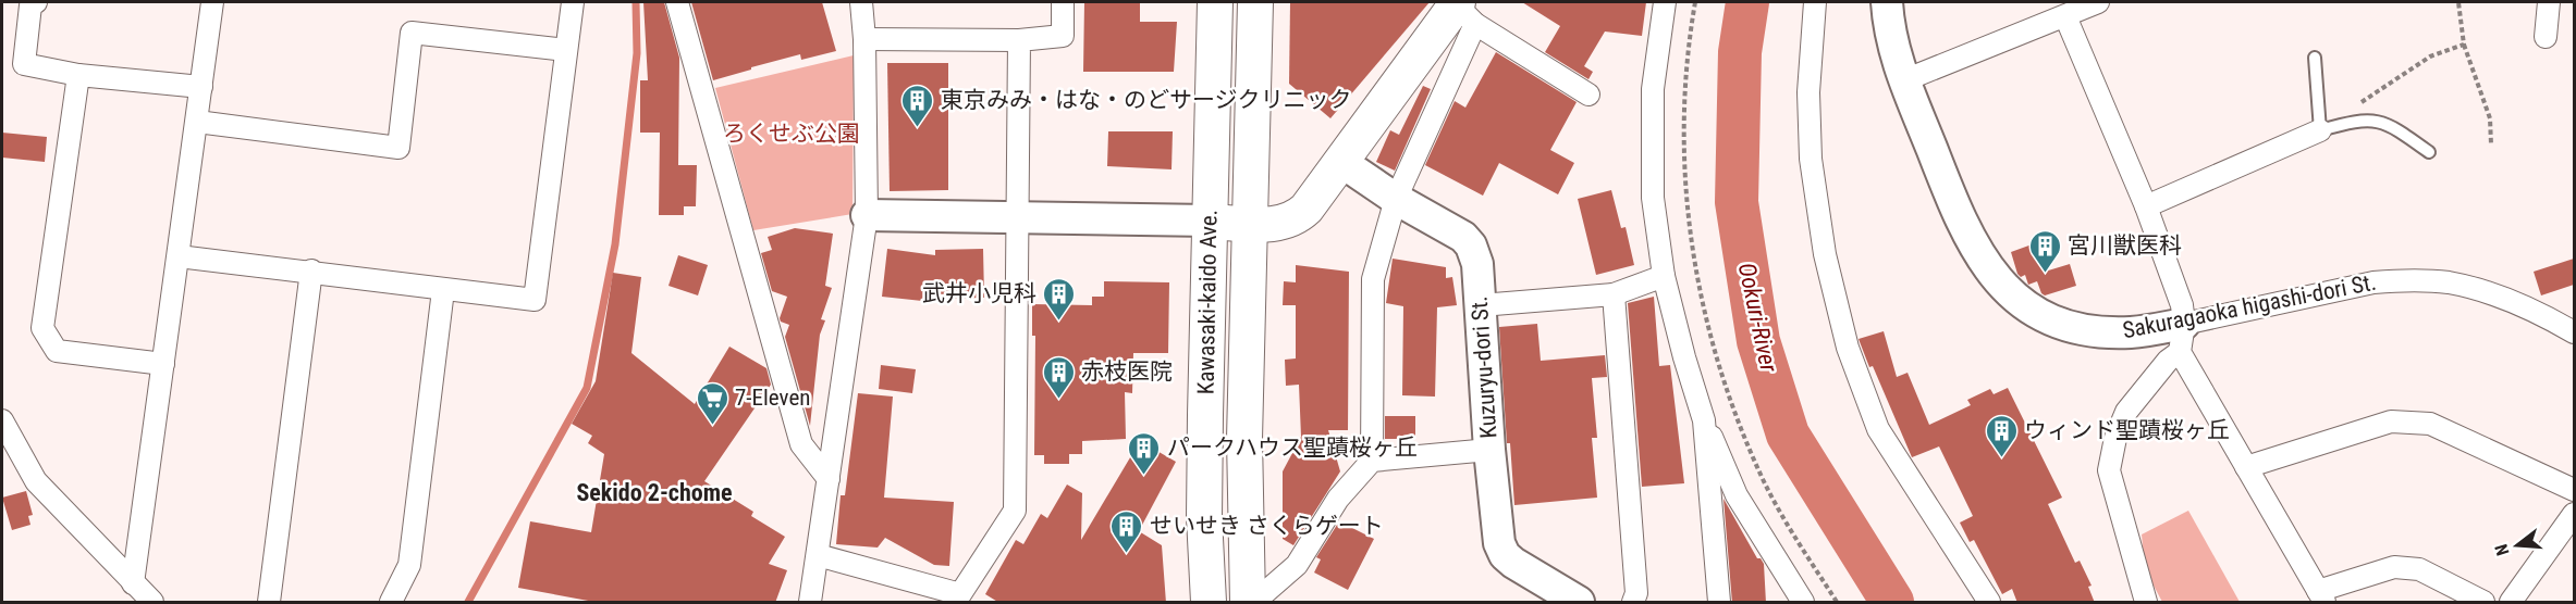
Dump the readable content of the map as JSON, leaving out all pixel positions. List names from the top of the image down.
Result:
{
  "streets": {
    "main road": ["Kawasaki-kaido Ave."],
    "street": ["Sakuragaoka higashi-dori St.", "Kuzuryu-dori St."]
  },
  "districts": ["Sekido 2-chome"],
  "water": ["Ookuri-River"],
  "parks": ["ろくせぶ公園"],
  "places": {
    "building": [
      "東京みみ・はな・のどサージクリニック",
      "宮川獣医科",
      "武井小児科",
      "赤枝医院",
      "ウィンド聖蹟桜ヶ丘",
      "パークハウス聖蹟桜ヶ丘",
      "せいせき さくらゲート"
    ],
    "supermarket": ["7-Eleven"]
  },
  "north": "left"
}
